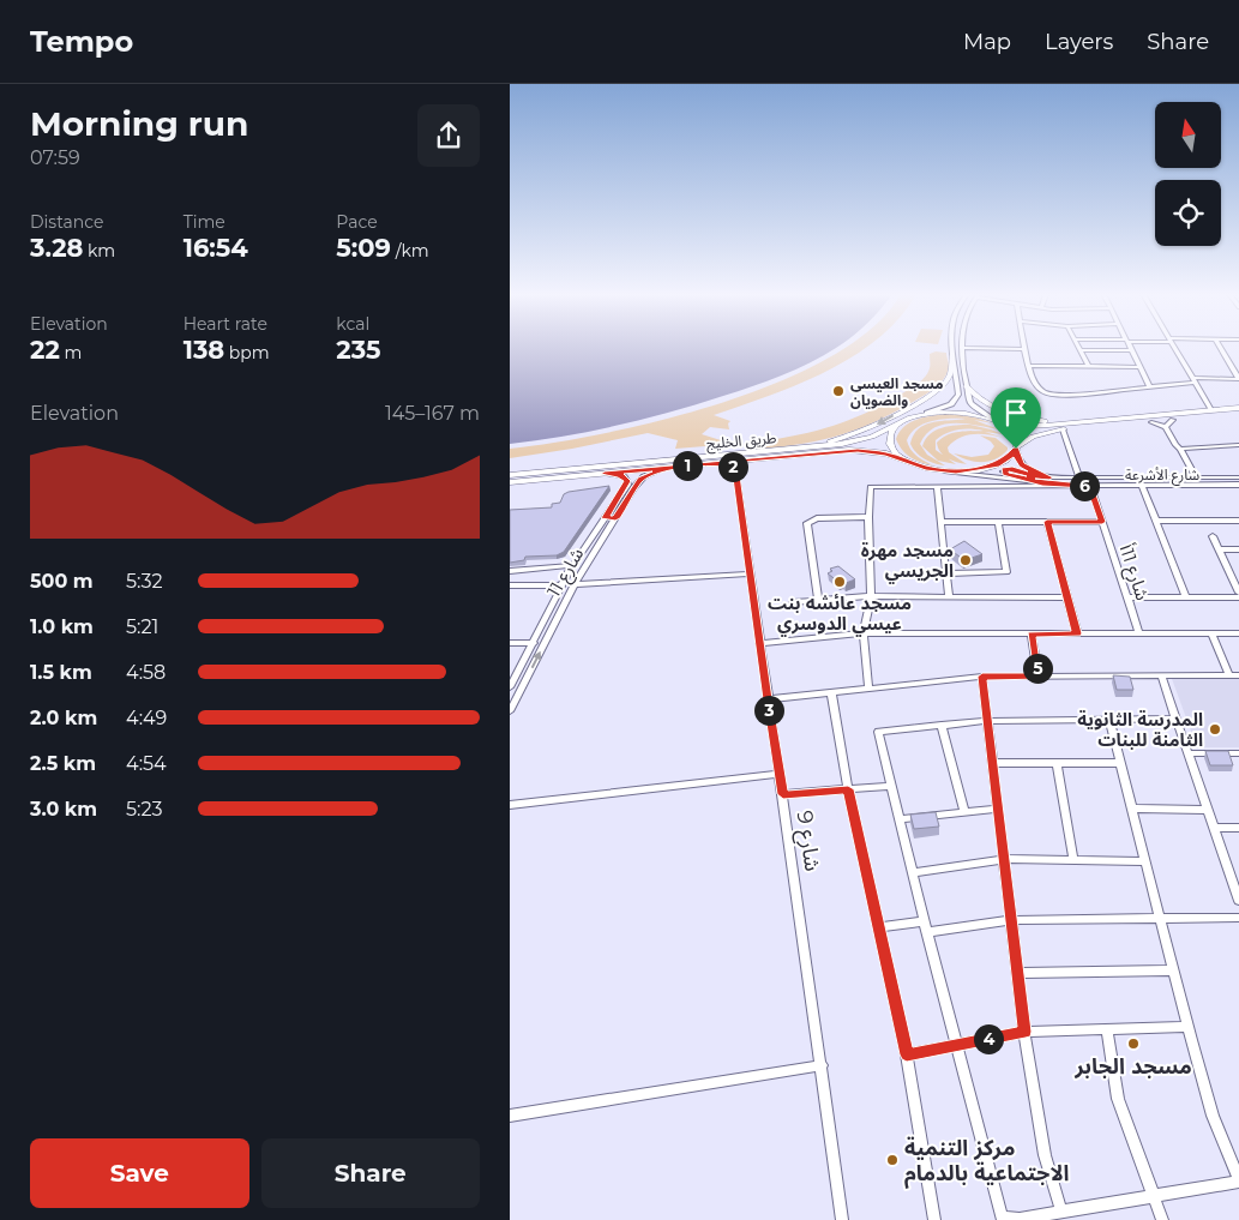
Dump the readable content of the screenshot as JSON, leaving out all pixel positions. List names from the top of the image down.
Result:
{
  "streets": {
    "main road": ["طريق الخليج"],
    "street": [
      "شارع الأشرعة",
      "شارع 11",
      "شارع 11أ",
      "شارع 9"
    ]
  },
  "crossings": [
    ["طريق الخليج", "شارع الأشرعة"],
    ["طريق الخليج", "شارع 11"],
    ["شارع الأشرعة", "شارع 11أ"]
  ],
  "places": [
    "مسجد العيسى والضويان",
    "مسجد مهرة الجريسي",
    "مسجد عائشه بنت عيسي الدوسري",
    "المدرسة الثانوية الثامنة للبنات",
    "مسجد الجابر",
    "مركز التنمية الاجتماعية بالدمام"
  ],
  "north": "top",
  "page": {
    "header": "Tempo",
    "nav": ["Map", "Layers", "Share"],
    "heading": ["Morning run", "07:59"],
    "stats": [
      ["Distance", "3.28 km"],
      ["Time", "16:54"],
      ["Pace", "5:09 /km"],
      ["Elevation", "22 m"],
      ["Heart rate", "138 bpm"],
      ["kcal", "235"]
    ],
    "chart": ["Elevation", "145–167 m"],
    "pins": [
      "1",
      "2",
      "6",
      "5",
      "3",
      "4"
    ],
    "list": [
      {
        "name": "500 m",
        "note": "5:32"
      },
      {
        "name": "1.0 km",
        "note": "5:21"
      },
      {
        "name": "1.5 km",
        "note": "4:58"
      },
      {
        "name": "2.0 km",
        "note": "4:49"
      },
      {
        "name": "2.5 km",
        "note": "4:54"
      },
      {
        "name": "3.0 km",
        "note": "5:23"
      }
    ],
    "buttons": ["Save", "Share"]
  }
}
